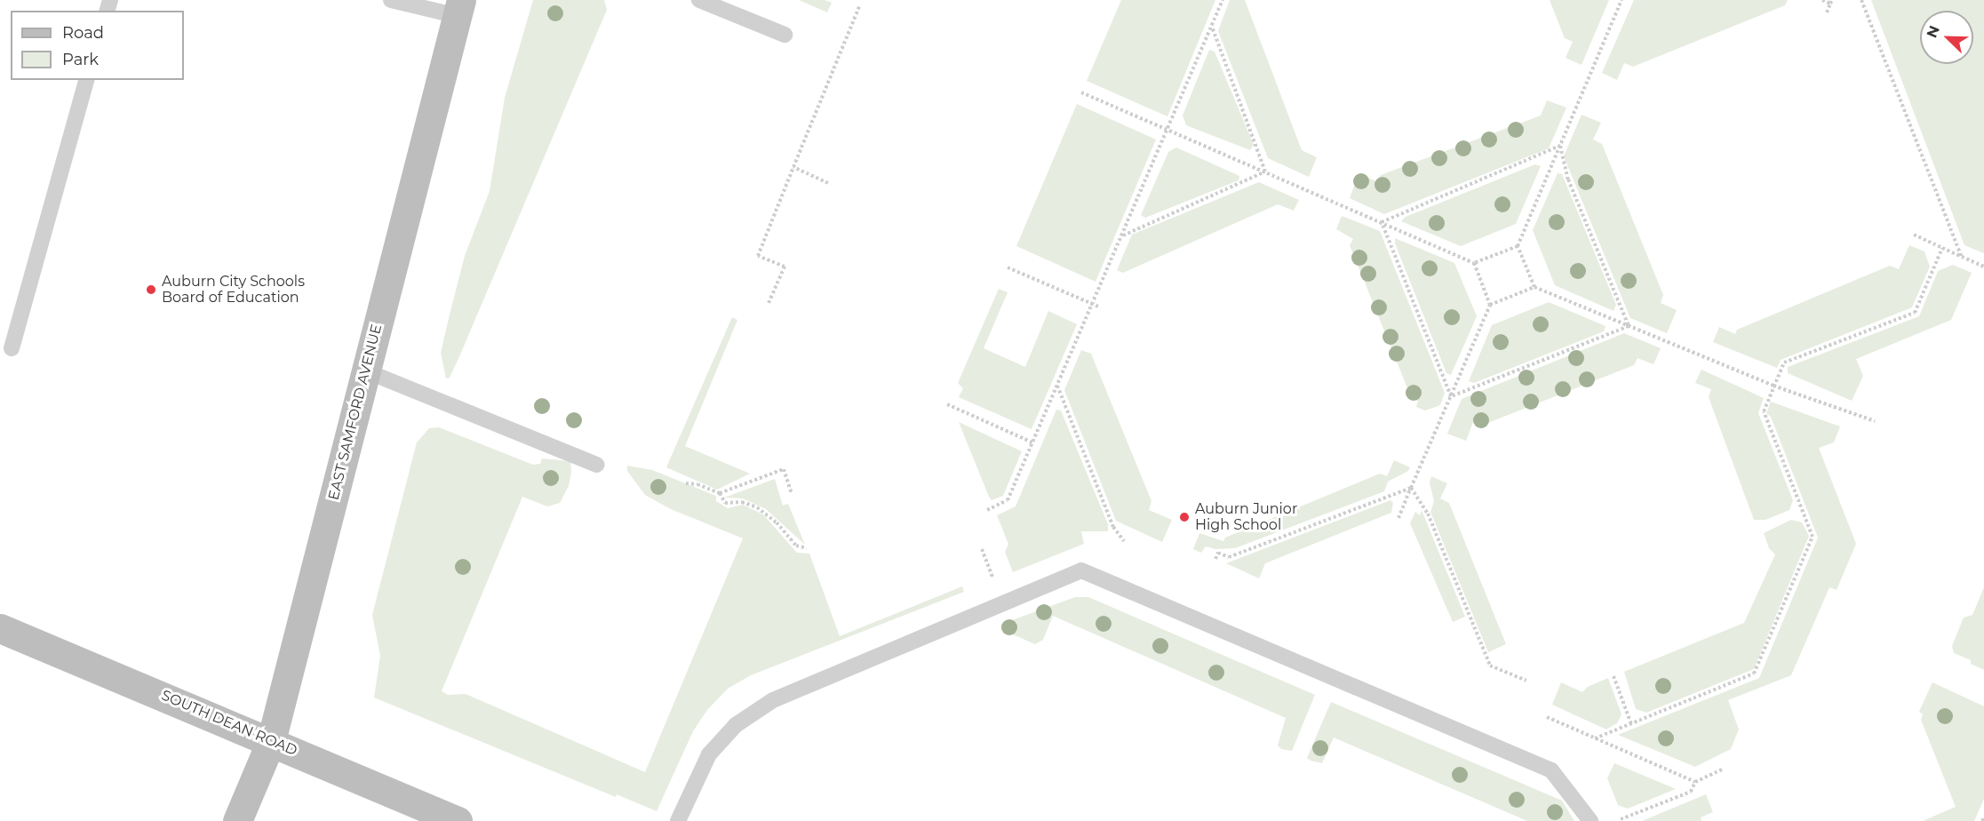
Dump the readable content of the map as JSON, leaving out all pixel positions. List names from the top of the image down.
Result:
{
  "streets": {
    "street": ["EAST SAMFORD AVENUE", "SOUTH DEAN ROAD"]
  },
  "crossings": [
    ["EAST SAMFORD AVENUE", "SOUTH DEAN ROAD"]
  ],
  "places": ["Auburn City Schools Board of Education", "Auburn Junior High School"],
  "legend": ["Road", "Park"],
  "north": "top left"
}
